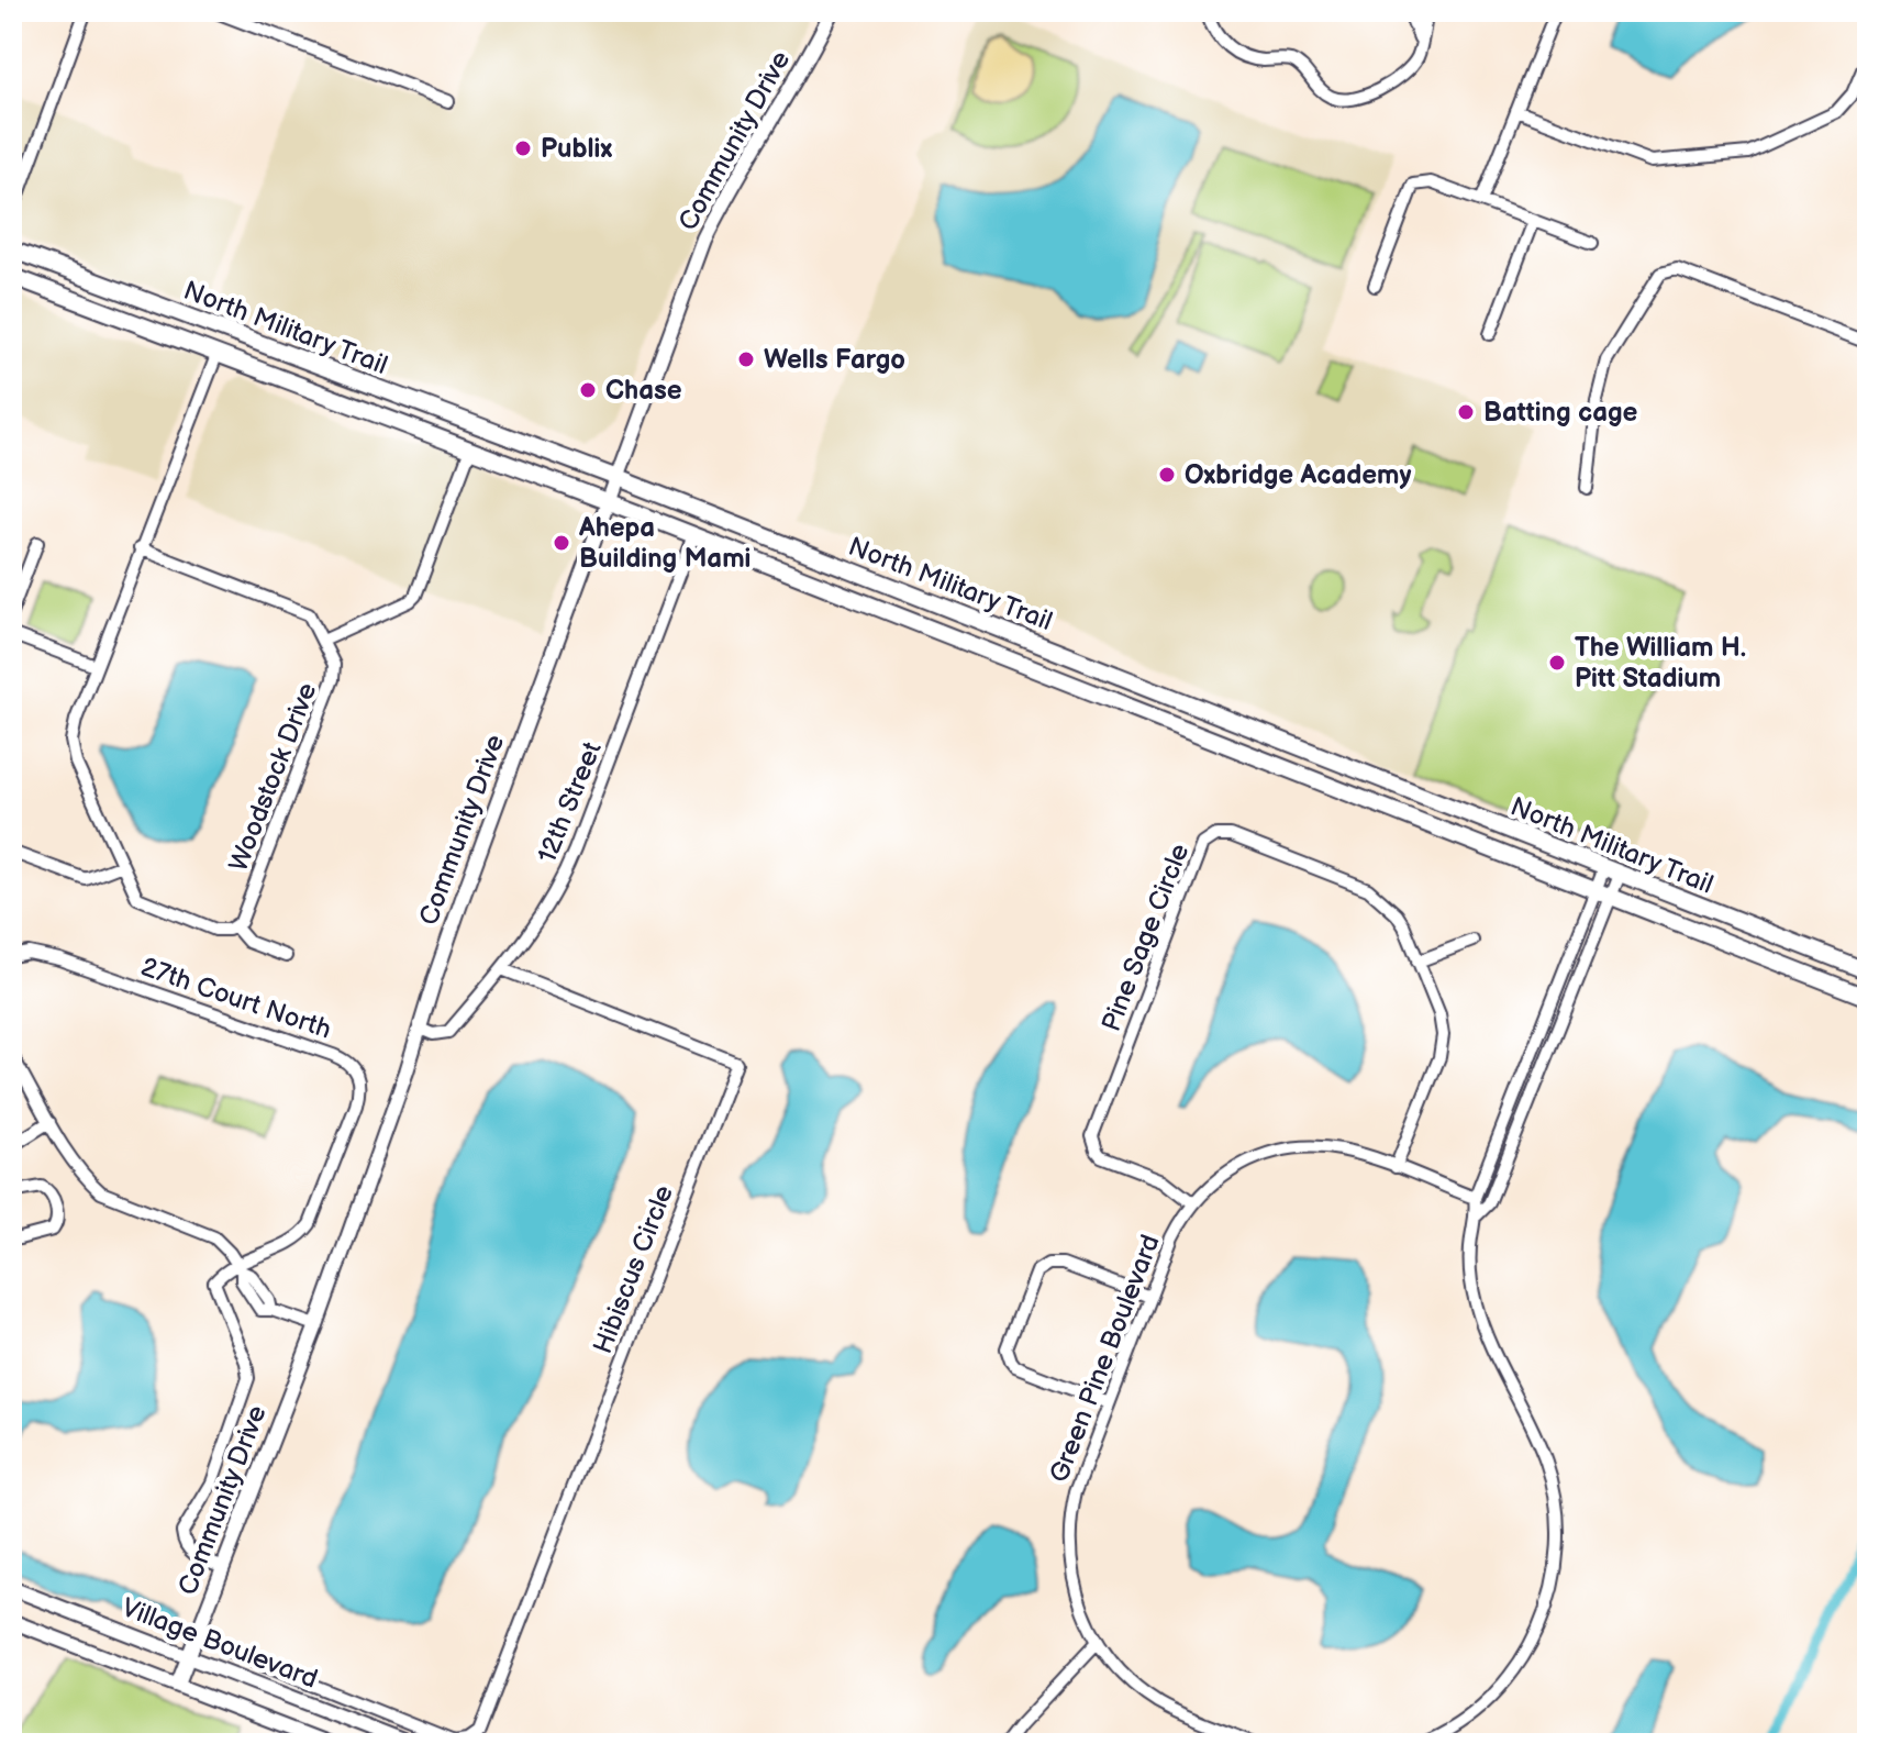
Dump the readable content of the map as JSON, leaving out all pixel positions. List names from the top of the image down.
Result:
{
  "streets": {
    "main road": ["North Military Trail"],
    "street": [
      "Community Drive",
      "Woodstock Drive",
      "12th Street",
      "Pine Sage Circle",
      "27th Court North",
      "Hibiscus Circle",
      "Green Pine Boulevard",
      "Village Boulevard"
    ]
  },
  "crossings": [
    ["Community Drive", "North Military Trail"],
    ["Community Drive", "12th Street"],
    ["Community Drive", "Village Boulevard"],
    ["North Military Trail", "12th Street"],
    ["12th Street", "Hibiscus Circle"],
    ["Pine Sage Circle", "Green Pine Boulevard"]
  ],
  "places": [
    "Publix",
    "Wells Fargo",
    "Chase",
    "Batting cage",
    "Oxbridge Academy",
    "Ahepa Building Mami",
    "The William H. Pitt Stadium"
  ]
}
